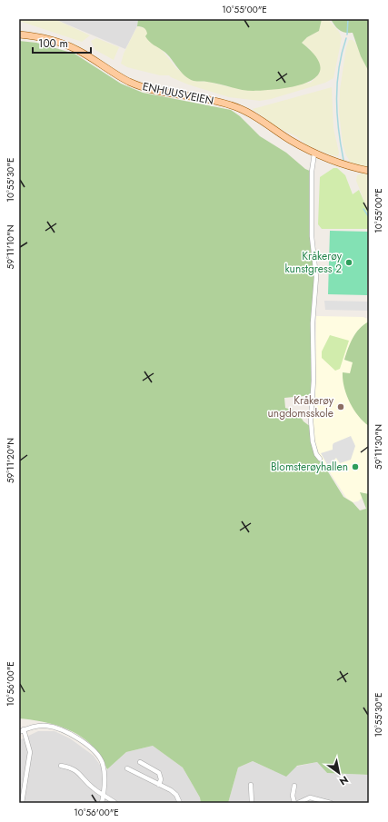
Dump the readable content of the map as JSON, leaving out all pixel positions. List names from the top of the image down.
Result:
{
  "streets": {
    "main road": ["ENHUUSVEIEN"]
  },
  "places": ["Kråkerøy kunstgress 2", "Kråkerøy ungdomsskole", "Blomsterøyhallen"],
  "scale_bar": "100 m",
  "north": "bottom right",
  "coordinates": [
    "10°55'00\"E",
    "10°55'30\"E",
    "59°11'10\"N",
    "59°11'30\"N",
    "59°11'20\"N",
    "10°56'00\"E"
  ]
}
